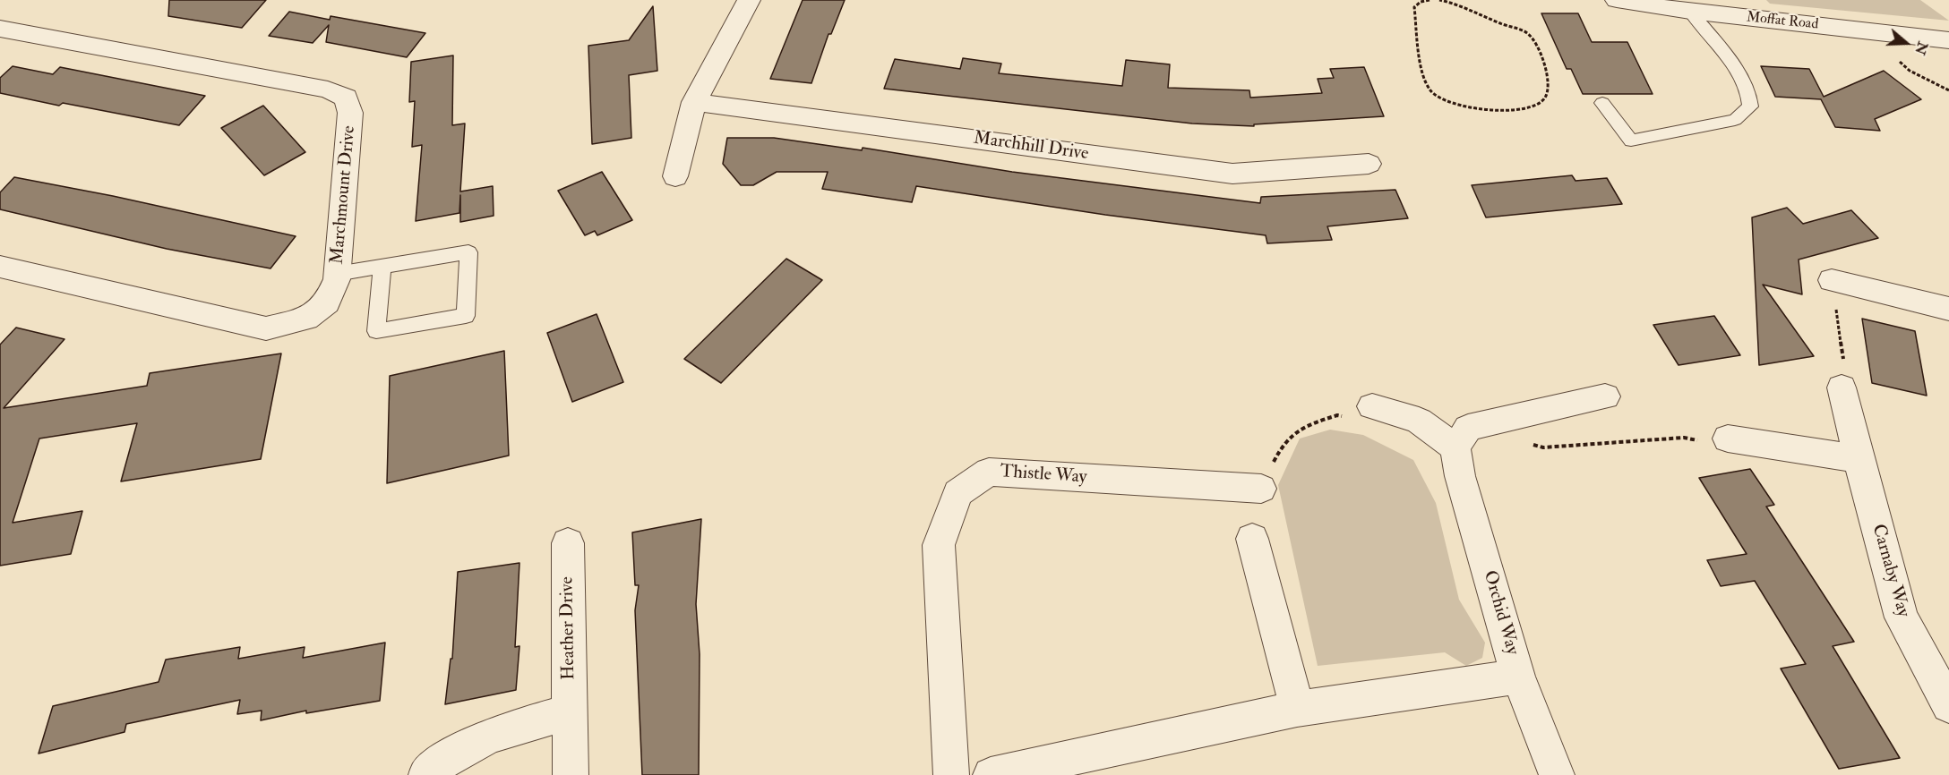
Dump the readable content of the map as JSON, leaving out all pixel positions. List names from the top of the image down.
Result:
{
  "streets": {
    "street": [
      "Moffat Road",
      "Marchhill Drive",
      "Marchmount Drive",
      "Thistle Way",
      "Carnaby Way",
      "Orchid Way",
      "Heather Drive"
    ]
  },
  "north": "right"
}
